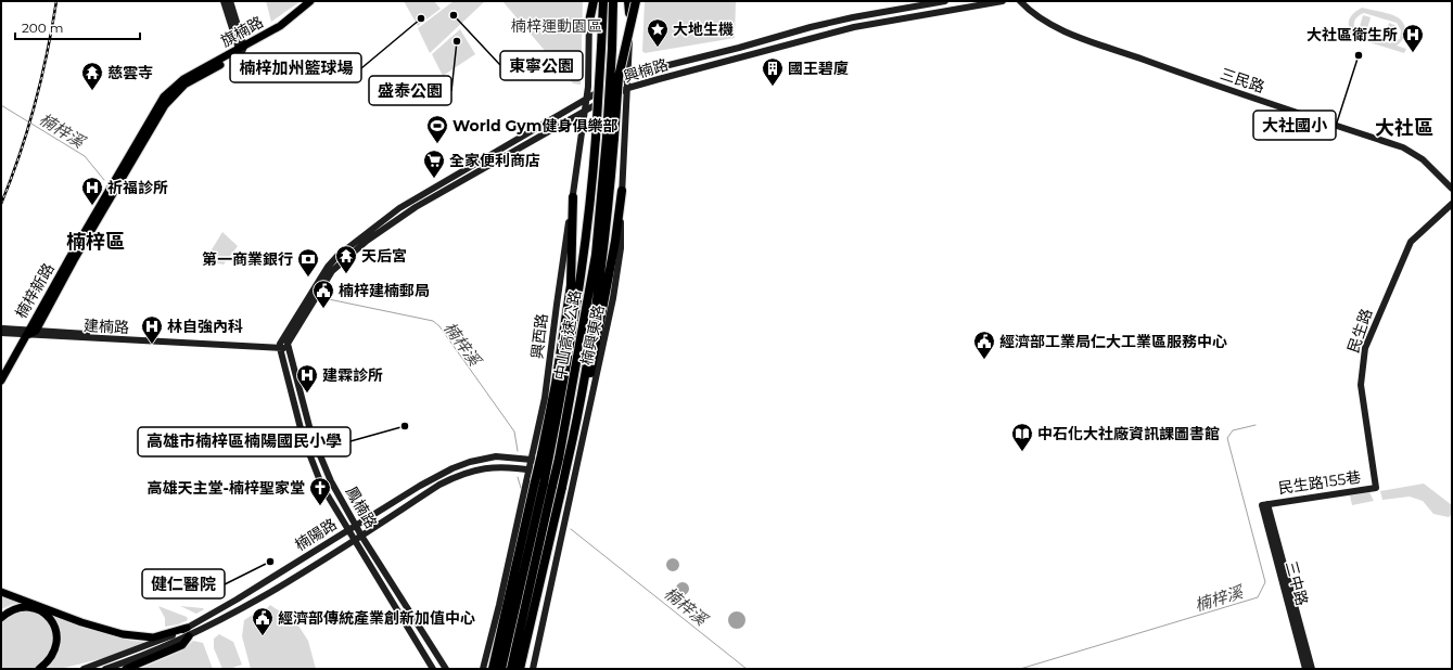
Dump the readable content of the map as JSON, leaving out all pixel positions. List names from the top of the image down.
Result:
{
  "streets": {
    "highway": ["中山高速公路"],
    "main road": ["旗楠路", "楠梓新路"],
    "street": [
      "興楠路",
      "三民路",
      "建楠路",
      "民生路",
      "楠興東路",
      "興西路",
      "民生路155巷",
      "鳳楠路",
      "楠陽路",
      "三中路"
    ]
  },
  "crossings": [
    ["旗楠路", "楠梓新路"],
    ["興楠路", "楠興東路"],
    ["興楠路", "興西路"],
    ["楠梓新路", "建楠路"],
    ["建楠路", "鳳楠路"],
    ["民生路", "民生路155巷"],
    ["中山高速公路", "興西路"],
    ["楠興東路", "楠陽路"],
    ["興西路", "楠陽路"],
    ["民生路155巷", "三中路"],
    ["鳳楠路", "楠陽路"]
  ],
  "districts": ["大社區", "楠梓區"],
  "water": ["楠梓溪"],
  "parks": ["楠梓運動園區"],
  "places": {
    "other": [
      "東寧公園",
      "楠梓加州籃球場",
      "盛泰公園",
      "大社國小",
      "高雄市楠梓區楠陽國民小學",
      "健仁醫院"
    ],
    "place": ["大地生機"],
    "hospital": [
      "大社區衛生所",
      "祈福診所",
      "林自強內科",
      "建霖診所"
    ],
    "building": ["國王碧廈"],
    "temple": ["慈雲寺", "天后宮"],
    "sports": ["World Gym健身俱樂部"],
    "supermarket": ["全家便利商店"],
    "bank": ["第一商業銀行"],
    "public building": ["楠梓建楠郵局", "經濟部工業局仁大工業區服務中心", "經濟部傳統產業創新加值中心"],
    "library": ["中石化大社廠資訊課圖書館"],
    "church": ["高雄天主堂-楠梓聖家堂"]
  },
  "scale_bar": "200 m"
}
